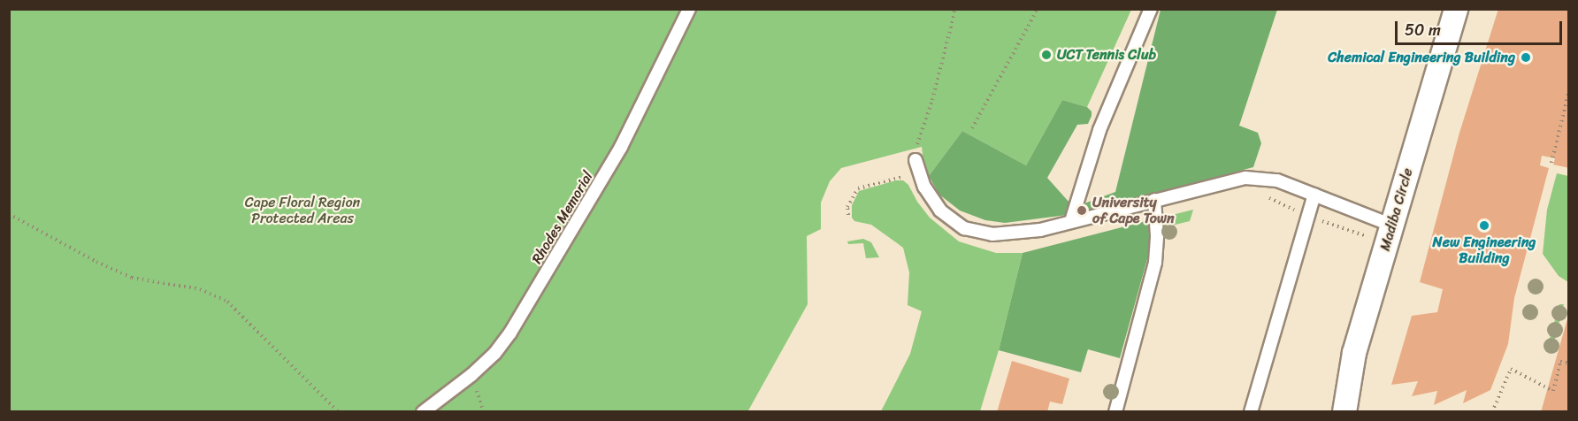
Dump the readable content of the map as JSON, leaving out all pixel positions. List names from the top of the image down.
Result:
{
  "streets": {
    "street": ["Madiba Circle"],
    "lane": ["Rhodes Memorial"]
  },
  "parks": ["Cape Floral Region Protected Areas"],
  "places": [
    "UCT Tennis Club",
    "Chemical Engineering Building",
    "University of Cape Town",
    "New Engineering Building"
  ],
  "scale_bar": "50 m"
}
